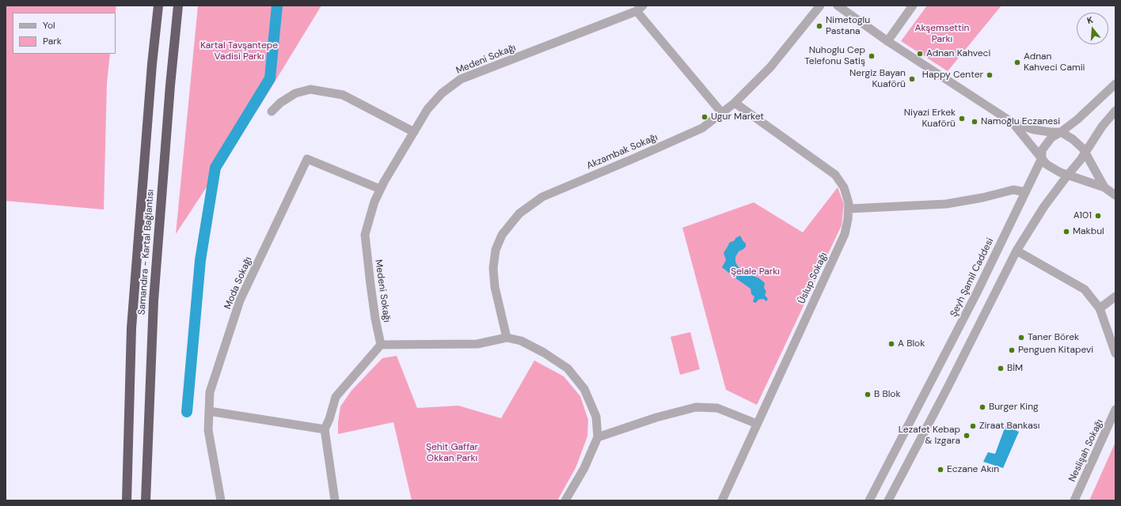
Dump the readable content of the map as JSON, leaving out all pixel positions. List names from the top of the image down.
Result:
{
  "streets": {
    "highway": ["Samandıra - Kartal Bağlantısı"],
    "street": [
      "Medeni Sokağı",
      "Akzambak Sokağı",
      "Şeyh Şamil Caddesi",
      "Üslup Sokağı",
      "Moda Sokağı",
      "Neslişah Sokağı"
    ]
  },
  "crossings": [
    ["Medeni Sokağı", "Akzambak Sokağı"],
    ["Medeni Sokağı", "Moda Sokağı"],
    ["Akzambak Sokağı", "Üslup Sokağı"]
  ],
  "parks": [
    "Akşemsettin Parkı",
    "Kartal Tavşantepe Vadisi Parkı",
    "Şelale Parkı",
    "Şehit Gaffar Okkan Parkı"
  ],
  "places": [
    "Nimetoglu Pastana",
    "Adnan Kahveci",
    "Nuhoglu Cep Telefonu Satiş",
    "Adnan Kahveci Camii",
    "Happy Center",
    "Nergiz Bayan Kuaförü",
    "Ugur Market",
    "Niyazi Erkek Kuaförü",
    "Namoğlu Eczanesi",
    "A101",
    "Makbul",
    "Taner Börek",
    "A Blok",
    "Penguen Kitapevi",
    "BİM",
    "B Blok",
    "Burger King",
    "Ziraat Bankası",
    "Lezafet Kebap & Izgara",
    "Eczane Akın"
  ],
  "legend": ["Yol", "Park"],
  "north": "top"
}
